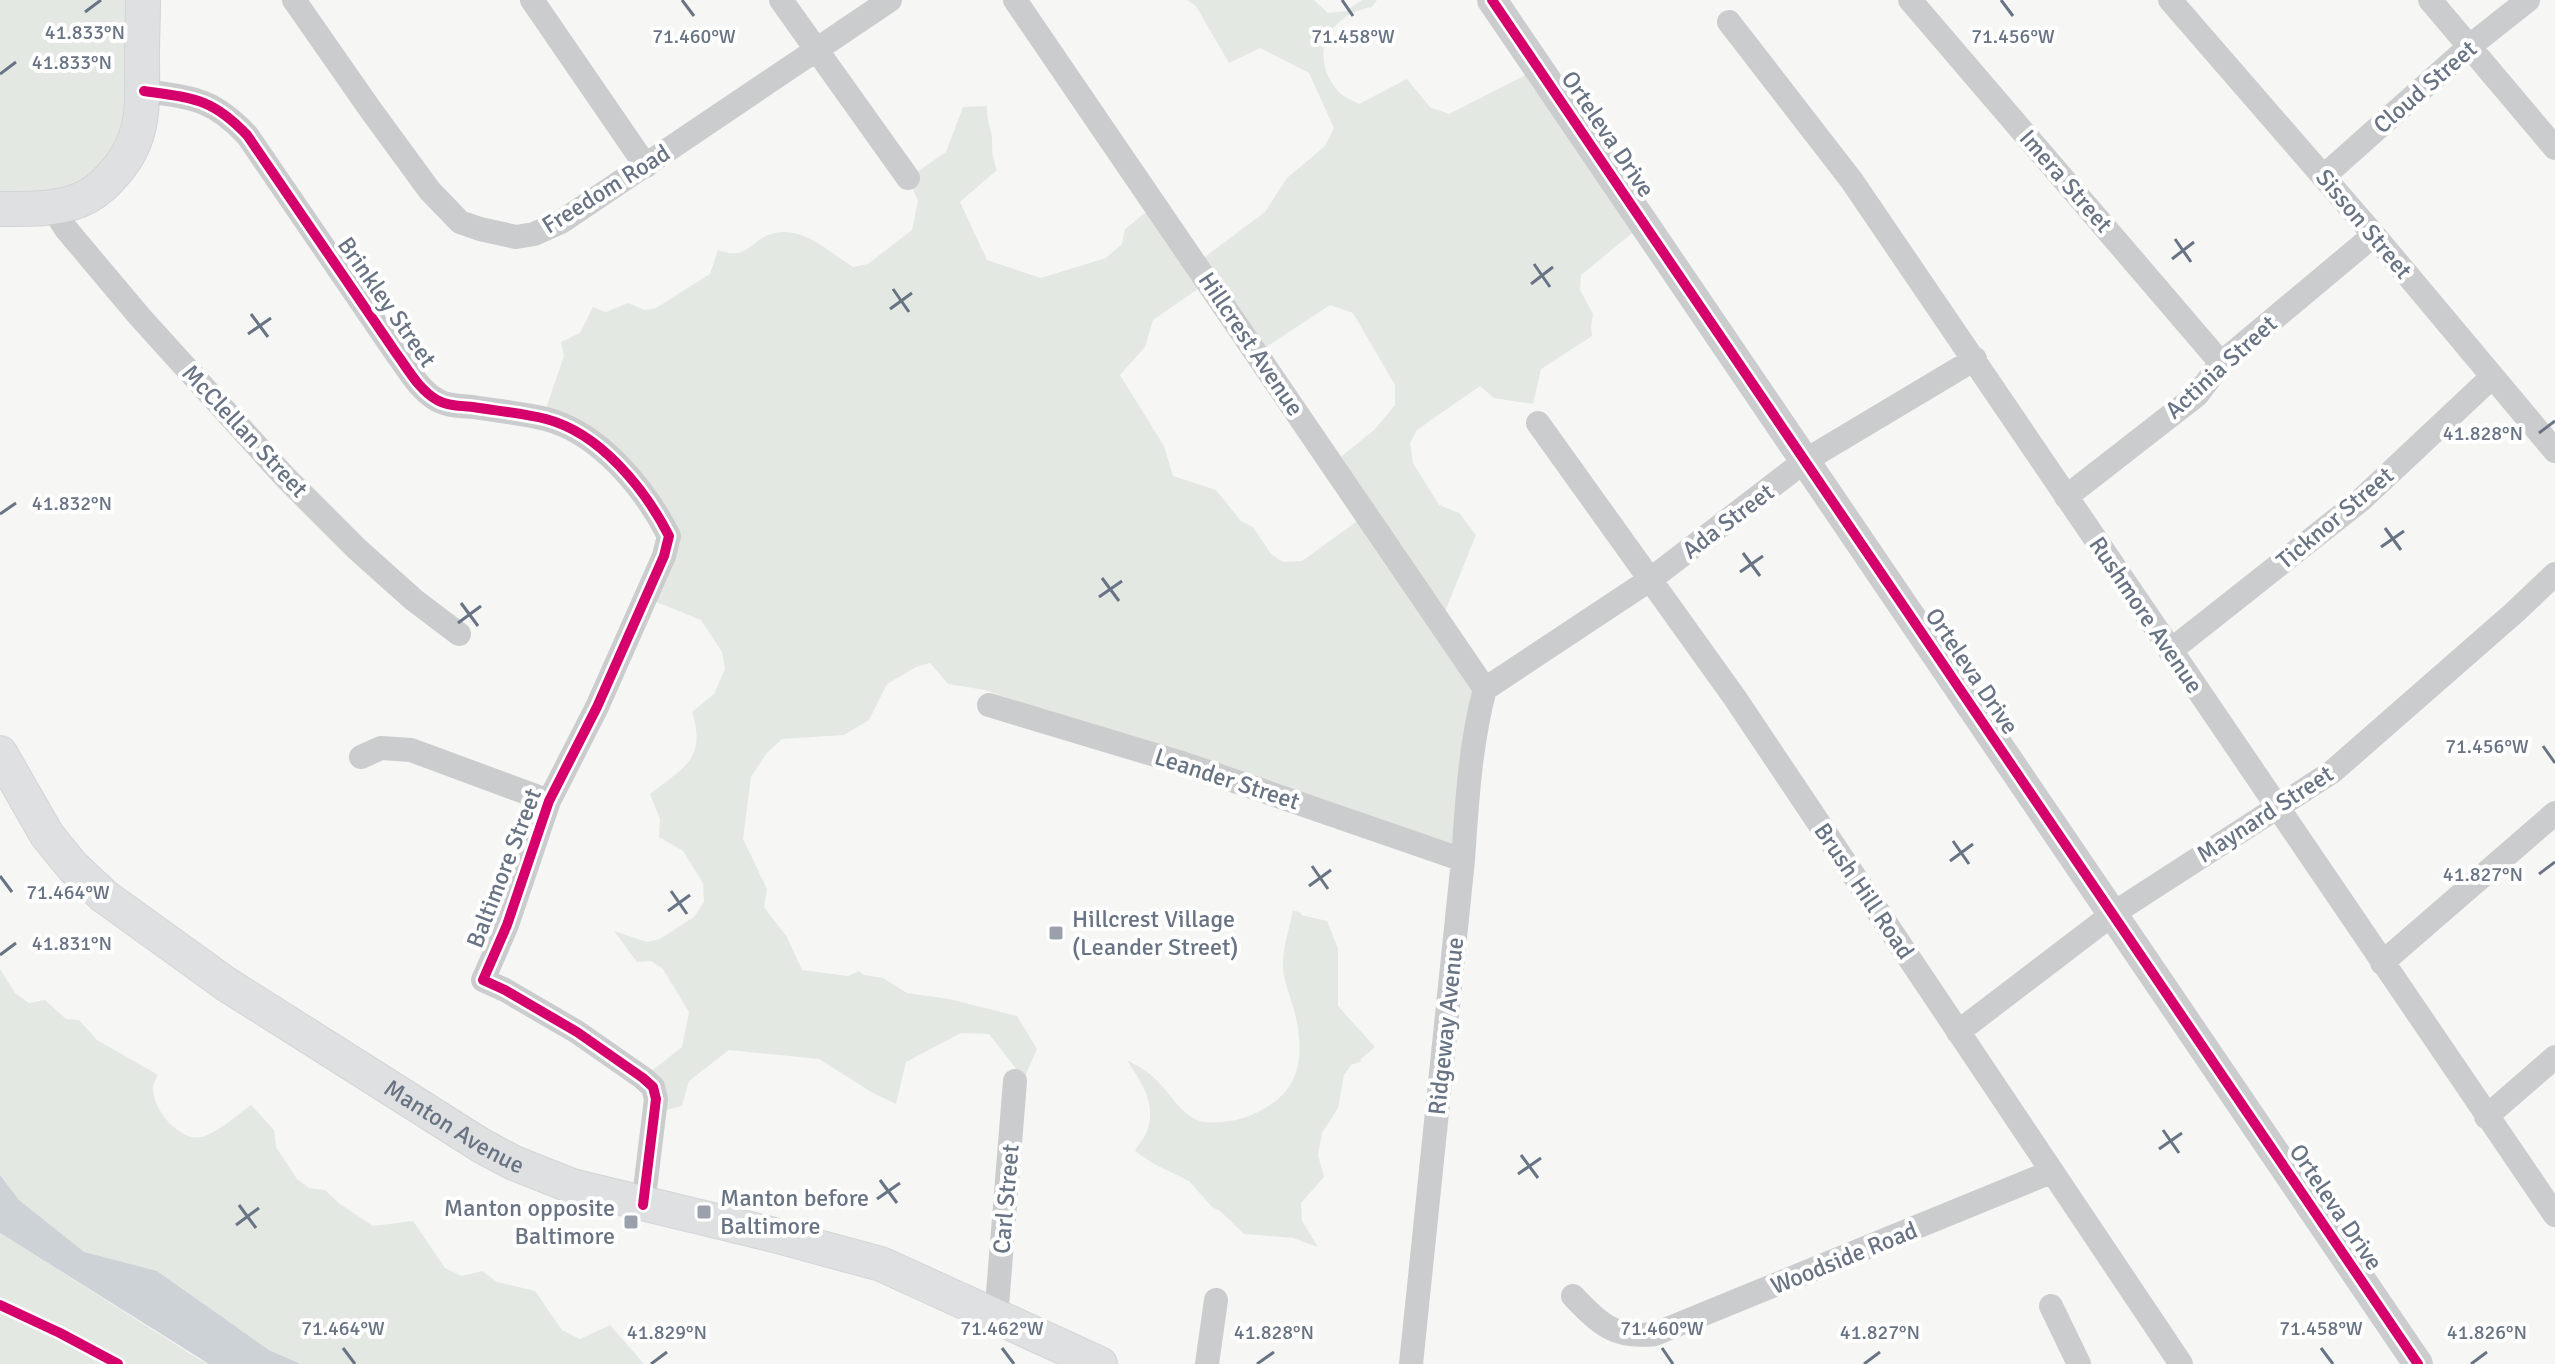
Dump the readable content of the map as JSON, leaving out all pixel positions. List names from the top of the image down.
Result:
{
  "streets": {
    "main road": ["Manton Avenue"],
    "street": [
      "Cloud Street",
      "Orteleva Drive",
      "Imera Street",
      "Freedom Road",
      "Sisson Street",
      "Brinkley Street",
      "Hillcrest Avenue",
      "Actinia Street",
      "McClellan Street",
      "Ticknor Street",
      "Ada Street",
      "Rushmore Avenue",
      "Leander Street",
      "Maynard Street",
      "Baltimore Street",
      "Brush Hill Road",
      "Ridgeway Avenue",
      "Carl Street",
      "Woodside Road"
    ]
  },
  "crossings": [
    ["Cloud Street", "Sisson Street"],
    ["Orteleva Drive", "Ada Street"],
    ["Orteleva Drive", "Maynard Street"],
    ["Imera Street", "Actinia Street"],
    ["Sisson Street", "Actinia Street"],
    ["Sisson Street", "Ticknor Street"],
    ["Brinkley Street", "Baltimore Street"],
    ["Hillcrest Avenue", "Ada Street"],
    ["Hillcrest Avenue", "Ridgeway Avenue"],
    ["Actinia Street", "Rushmore Avenue"],
    ["Ticknor Street", "Rushmore Avenue"],
    ["Ada Street", "Rushmore Avenue"],
    ["Ada Street", "Brush Hill Road"],
    ["Ada Street", "Ridgeway Avenue"],
    ["Rushmore Avenue", "Maynard Street"],
    ["Leander Street", "Ridgeway Avenue"],
    ["Maynard Street", "Brush Hill Road"],
    ["Baltimore Street", "Manton Avenue"],
    ["Brush Hill Road", "Woodside Road"],
    ["Manton Avenue", "Carl Street"]
  ],
  "places": {
    "transit": ["Hillcrest Village (Leander Street)", "Manton before Baltimore", "Manton opposite Baltimore"]
  },
  "coordinates": [
    "41.833°N",
    "71.460°W",
    "71.458°W",
    "71.456°W",
    "41.828°N",
    "41.832°N",
    "41.827°N",
    "71.464°W",
    "41.831°N",
    "71.462°W",
    "41.829°N",
    "41.826°N"
  ]
}
